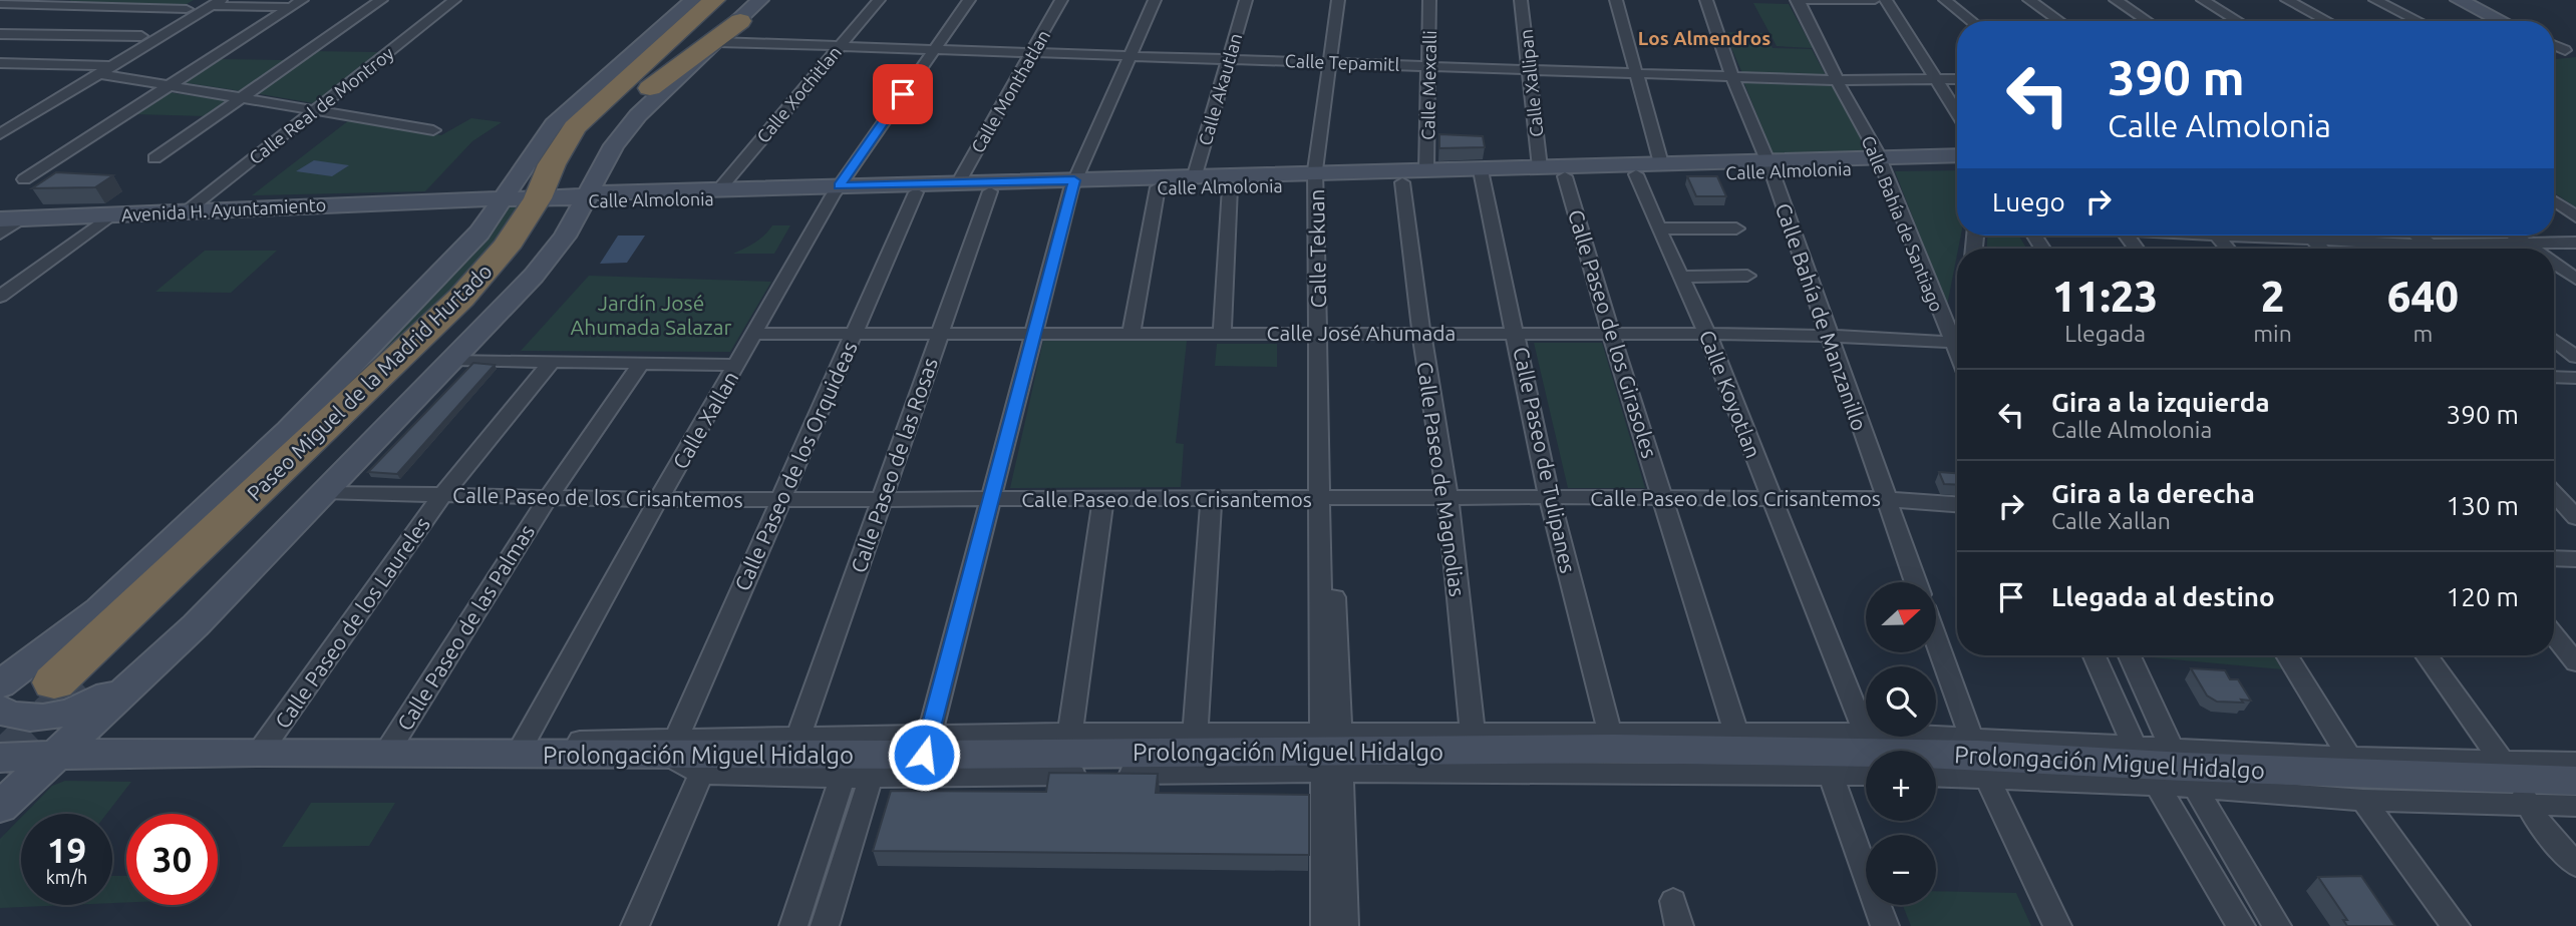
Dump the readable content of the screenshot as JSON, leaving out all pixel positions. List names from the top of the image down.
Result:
{
  "streets": {
    "highway": ["Paseo Miguel de la Madrid Hurtado"],
    "street": [
      "Calle Tepamitl",
      "Calle Xallipan",
      "Calle Mexcalli",
      "Calle Akautlan",
      "Calle Monthatlan",
      "Calle Xochitlan",
      "Calle Real de Montroy",
      "Calle Almolonia",
      "Avenida H. Ayuntamiento",
      "Calle Bahía de Santiago",
      "Calle Tekuan",
      "Calle Bahía de Manzanillo",
      "Calle José Ahumada",
      "Calle Paseo de los Girasoles",
      "Calle Koyotlan",
      "Calle Xallan",
      "Calle Paseo de Tulipanes",
      "Calle Paseo de las Rosas",
      "Calle Paseo de los Orquideas",
      "Calle Paseo de Magnolias",
      "Calle Paseo de los Crisantemos",
      "Calle Paseo de los Laureles",
      "Calle Paseo de las Palmas",
      "Prolongación Miguel Hidalgo"
    ]
  },
  "crossings": [
    ["Calle Tepamitl", "Calle Xallipan"],
    ["Calle Tepamitl", "Calle Mexcalli"],
    ["Calle Tepamitl", "Calle Akautlan"],
    ["Calle Tepamitl", "Calle Monthatlan"],
    ["Calle Tepamitl", "Calle Xochitlan"],
    ["Calle Tepamitl", "Calle Bahía de Santiago"],
    ["Calle Tepamitl", "Calle Tekuan"],
    ["Calle Tepamitl", "Calle Bahía de Manzanillo"],
    ["Calle Tepamitl", "Calle Xallan"],
    ["Calle Xallipan", "Calle Almolonia"],
    ["Calle Mexcalli", "Calle Almolonia"],
    ["Calle Akautlan", "Calle Almolonia"],
    ["Calle Monthatlan", "Calle Almolonia"],
    ["Calle Xochitlan", "Calle Almolonia"],
    ["Calle Real de Montroy", "Avenida H. Ayuntamiento"],
    ["Calle Almolonia", "Calle Bahía de Santiago"],
    ["Calle Almolonia", "Calle Tekuan"],
    ["Calle Almolonia", "Calle Bahía de Manzanillo"],
    ["Calle Almolonia", "Calle Paseo de los Girasoles"],
    ["Calle Almolonia", "Paseo Miguel de la Madrid Hurtado"],
    ["Calle Almolonia", "Calle Koyotlan"],
    ["Calle Almolonia", "Calle Xallan"],
    ["Calle Almolonia", "Calle Paseo de Tulipanes"],
    ["Calle Almolonia", "Calle Paseo de las Rosas"],
    ["Calle Almolonia", "Calle Paseo de los Orquideas"],
    ["Calle Almolonia", "Calle Paseo de Magnolias"],
    ["Calle Tekuan", "Calle José Ahumada"],
    ["Calle Tekuan", "Calle Paseo de los Crisantemos"],
    ["Calle Tekuan", "Prolongación Miguel Hidalgo"],
    ["Calle Bahía de Manzanillo", "Calle José Ahumada"],
    ["Calle Bahía de Manzanillo", "Calle Paseo de los Crisantemos"],
    ["Calle José Ahumada", "Calle Paseo de los Girasoles"],
    ["Calle José Ahumada", "Calle Koyotlan"],
    ["Calle José Ahumada", "Calle Xallan"],
    ["Calle José Ahumada", "Calle Paseo de Tulipanes"],
    ["Calle José Ahumada", "Calle Paseo de las Rosas"],
    ["Calle José Ahumada", "Calle Paseo de los Orquideas"],
    ["Calle José Ahumada", "Calle Paseo de Magnolias"],
    ["Calle Paseo de los Girasoles", "Calle Paseo de los Crisantemos"],
    ["Calle Koyotlan", "Calle Paseo de los Crisantemos"],
    ["Calle Xallan", "Calle Paseo de los Crisantemos"],
    ["Calle Xallan", "Prolongación Miguel Hidalgo"],
    ["Calle Paseo de Tulipanes", "Calle Paseo de los Crisantemos"],
    ["Calle Paseo de Tulipanes", "Prolongación Miguel Hidalgo"],
    ["Calle Paseo de las Rosas", "Calle Paseo de los Crisantemos"],
    ["Calle Paseo de los Orquideas", "Calle Paseo de los Crisantemos"],
    ["Calle Paseo de los Orquideas", "Prolongación Miguel Hidalgo"],
    ["Calle Paseo de Magnolias", "Calle Paseo de los Crisantemos"],
    ["Calle Paseo de los Crisantemos", "Calle Paseo de los Laureles"],
    ["Calle Paseo de los Crisantemos", "Calle Paseo de las Palmas"],
    ["Calle Paseo de los Laureles", "Prolongación Miguel Hidalgo"],
    ["Calle Paseo de las Palmas", "Prolongación Miguel Hidalgo"]
  ],
  "districts": ["Los Almendros"],
  "parks": ["Jardín José Ahumada Salazar"],
  "north": "right",
  "page": {
    "turn": ["390 m", "Calle Almolonia"],
    "then": "Luego",
    "eta": [
      "11:23",
      "Llegada",
      "2",
      "min",
      "640",
      "m"
    ],
    "list": [
      {
        "name": "Gira a la izquierda",
        "note": "Calle Almolonia",
        "value": "390 m"
      },
      {
        "name": "Gira a la derecha",
        "note": "Calle Xallan",
        "value": "130 m"
      },
      {
        "name": "Llegada al destino",
        "value": "120 m"
      }
    ],
    "map_buttons": ["+", "−"],
    "speed": "19 km/h",
    "limit": "30"
  }
}
